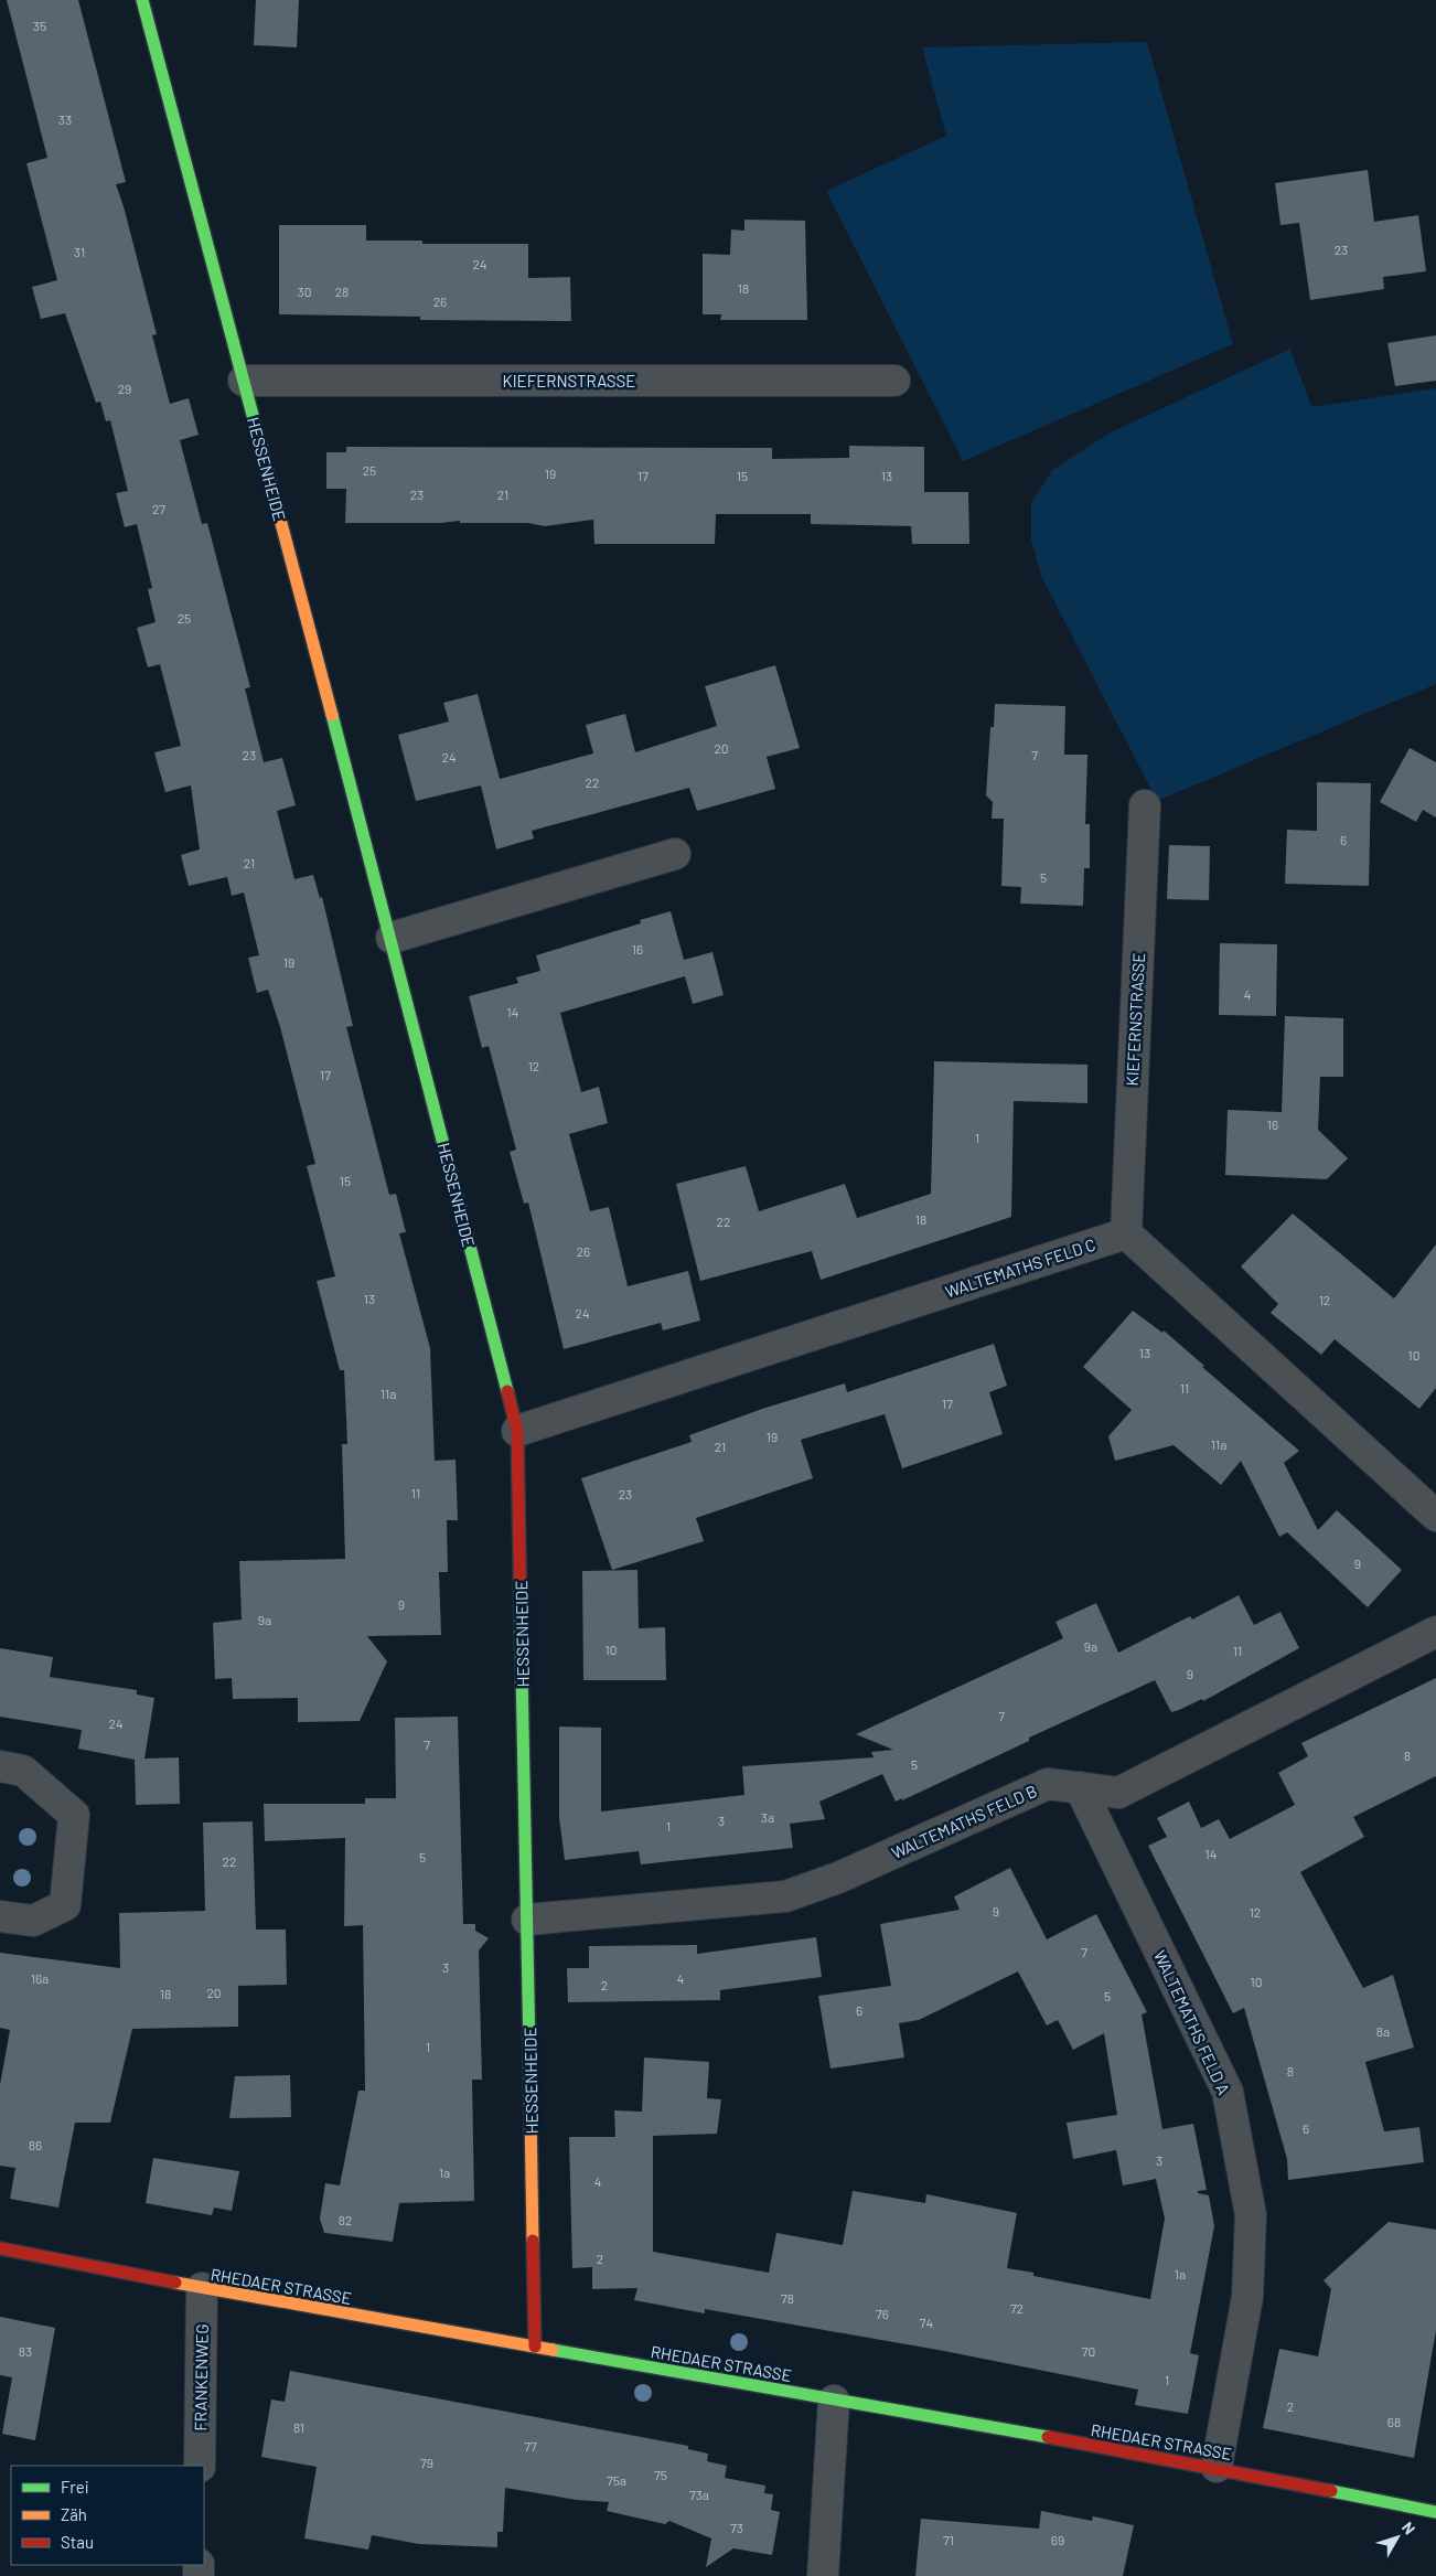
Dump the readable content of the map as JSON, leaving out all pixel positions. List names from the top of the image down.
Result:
{
  "streets": {
    "street": [
      "KIEFERNSTRASSE",
      "HESSENHEIDE",
      "WALTEMATHS FELD C",
      "WALTEMATHS FELD B",
      "WALTEMATHS FELD A",
      "RHEDAER STRASSE",
      "FRANKENWEG"
    ]
  },
  "crossings": [
    ["KIEFERNSTRASSE", "HESSENHEIDE"],
    ["KIEFERNSTRASSE", "WALTEMATHS FELD C"],
    ["HESSENHEIDE", "WALTEMATHS FELD C"],
    ["HESSENHEIDE", "WALTEMATHS FELD B"],
    ["HESSENHEIDE", "RHEDAER STRASSE"],
    ["WALTEMATHS FELD B", "WALTEMATHS FELD A"],
    ["WALTEMATHS FELD A", "RHEDAER STRASSE"],
    ["RHEDAER STRASSE", "FRANKENWEG"]
  ],
  "house_numbers": [
    "35",
    "33",
    "23",
    "31",
    "24",
    "18",
    "30",
    "28",
    "26",
    "29",
    "25",
    "19",
    "17",
    "15",
    "13",
    "23",
    "21",
    "27",
    "25",
    "20",
    "23",
    "7",
    "24",
    "22",
    "6",
    "21",
    "5",
    "16",
    "19",
    "4",
    "14",
    "12",
    "17",
    "16",
    "1",
    "15",
    "18",
    "22",
    "26",
    "13",
    "12",
    "24",
    "13",
    "10",
    "11",
    "11a",
    "17",
    "19",
    "11a",
    "21",
    "11",
    "23",
    "9",
    "9",
    "9a",
    "9a",
    "10",
    "11",
    "9",
    "7",
    "24",
    "7",
    "8",
    "5",
    "3a",
    "3",
    "1",
    "14",
    "5",
    "22",
    "9",
    "12",
    "7",
    "3",
    "16a",
    "4",
    "10",
    "2",
    "20",
    "18",
    "5",
    "6",
    "8a",
    "1",
    "8",
    "6",
    "86",
    "3",
    "1a",
    "4",
    "82",
    "2",
    "1a",
    "78",
    "72",
    "76",
    "74",
    "83",
    "70",
    "1",
    "2",
    "68",
    "81",
    "77",
    "79",
    "75",
    "75a",
    "73a",
    "73",
    "71",
    "69"
  ],
  "legend": ["Frei", "Zäh", "Stau"],
  "north": "top right"
}
